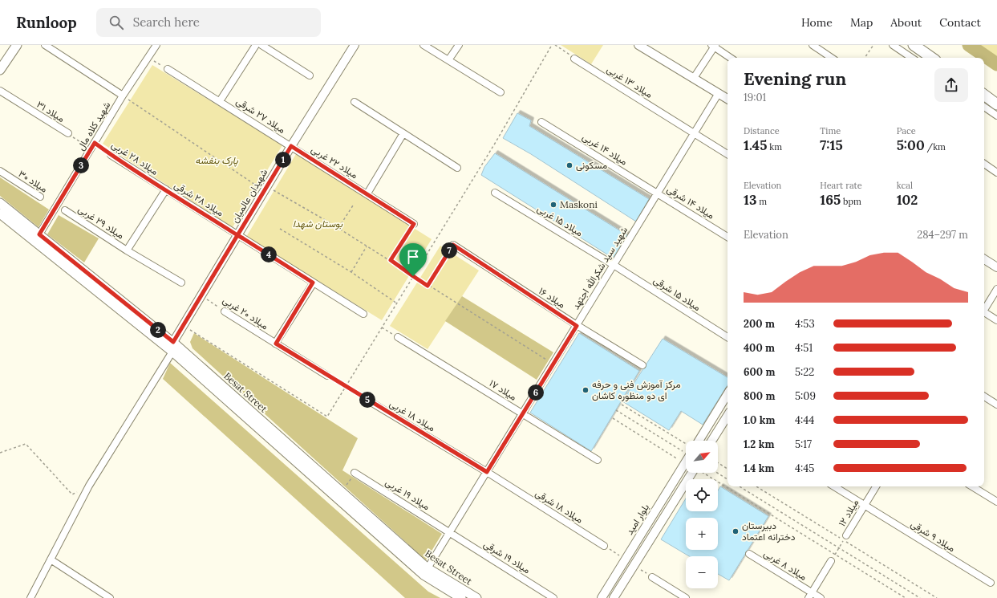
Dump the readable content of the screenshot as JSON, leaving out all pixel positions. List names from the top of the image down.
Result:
{
  "streets": {
    "main road": ["Besat Street"],
    "street": [
      "میلاد ۱۳ غربی",
      "میلاد ۳۱",
      "میلاد ۲۷ شرقی",
      "شهید کلاه مال",
      "میلاد ۱۴ غربی",
      "میلاد ۲۸ غربی",
      "میلاد ۲۲ غربی",
      "میلاد ۳۰",
      "شهیدان عالمیان",
      "میلاد ۲۸ شرقی",
      "میلاد ۱۴ شرقی",
      "میلاد ۱۵ غربی",
      "میلاد ۲۹ غربی",
      "شهید سید شکرالله اجتهد",
      "میلاد ۱۵ شرقی",
      "میلاد ۱۶",
      "میلاد ۲۰ غربی",
      "میلاد ۱۷",
      "میلاد ۱۸ غربی",
      "میلاد ۱۹ غربی",
      "میلاد ۱۸ شرقی",
      "میلاد ۱۲",
      "بلوار امید",
      "میلاد ۹ شرقی",
      "میلاد ۱۹ شرقی",
      "میلاد ۸ غربی"
    ]
  },
  "crossings": [
    ["میلاد ۱۳ غربی", "شهید سید شکرالله اجتهد"],
    ["میلاد ۳۱", "شهید کلاه مال"],
    ["میلاد ۳۱", "میلاد ۲۸ غربی"],
    ["میلاد ۲۷ شرقی", "میلاد ۲۲ غربی"],
    ["میلاد ۲۷ شرقی", "شهیدان عالمیان"],
    ["شهید کلاه مال", "میلاد ۲۸ غربی"],
    ["شهید کلاه مال", "Besat Street"],
    ["میلاد ۱۴ غربی", "میلاد ۱۴ شرقی"],
    ["میلاد ۱۴ غربی", "شهید سید شکرالله اجتهد"],
    ["میلاد ۲۸ غربی", "میلاد ۲۸ شرقی"],
    ["میلاد ۲۲ غربی", "شهیدان عالمیان"],
    ["شهیدان عالمیان", "میلاد ۲۸ شرقی"],
    ["شهیدان عالمیان", "Besat Street"],
    ["میلاد ۱۴ شرقی", "شهید سید شکرالله اجتهد"],
    ["میلاد ۱۵ غربی", "شهید سید شکرالله اجتهد"],
    ["میلاد ۱۵ غربی", "میلاد ۱۵ شرقی"],
    ["شهید سید شکرالله اجتهد", "میلاد ۱۵ شرقی"],
    ["شهید سید شکرالله اجتهد", "میلاد ۱۶"],
    ["شهید سید شکرالله اجتهد", "میلاد ۱۷"],
    ["شهید سید شکرالله اجتهد", "Besat Street"],
    ["شهید سید شکرالله اجتهد", "میلاد ۱۸ غربی"],
    ["شهید سید شکرالله اجتهد", "میلاد ۱۹ غربی"],
    ["شهید سید شکرالله اجتهد", "میلاد ۱۸ شرقی"],
    ["شهید سید شکرالله اجتهد", "میلاد ۱۹ شرقی"],
    ["میلاد ۱۸ غربی", "میلاد ۱۸ شرقی"],
    ["میلاد ۱۹ غربی", "میلاد ۱۹ شرقی"],
    ["میلاد ۱۲", "میلاد ۹ شرقی"]
  ],
  "parks": ["پارک بنفشه", "بوستان شهدا"],
  "places": [
    "مسکونی",
    "Maskoni",
    "مرکز آموزش فنی و حرفه ای دو منظوره کاشان",
    "دبیرستان دخترانه اعتماد"
  ],
  "north": "top right",
  "page": {
    "header": "Runloop",
    "search": "Search here",
    "nav": [
      "Home",
      "Map",
      "About",
      "Contact"
    ],
    "heading": ["Evening run", "19:01"],
    "stats": [
      ["Distance", "1.45 km"],
      ["Time", "7:15"],
      ["Pace", "5:00 /km"],
      ["Elevation", "13 m"],
      ["Heart rate", "165 bpm"],
      ["kcal", "102"]
    ],
    "pins": [
      "1",
      "3",
      "7",
      "4",
      "2",
      "6",
      "5"
    ],
    "chart": ["Elevation", "284–297 m"],
    "list": [
      {
        "name": "200 m",
        "note": "4:53"
      },
      {
        "name": "400 m",
        "note": "4:51"
      },
      {
        "name": "600 m",
        "note": "5:22"
      },
      {
        "name": "800 m",
        "note": "5:09"
      },
      {
        "name": "1.0 km",
        "note": "4:44"
      },
      {
        "name": "1.2 km",
        "note": "5:17"
      },
      {
        "name": "1.4 km",
        "note": "4:45"
      }
    ],
    "map_buttons": ["+", "−"]
  }
}
